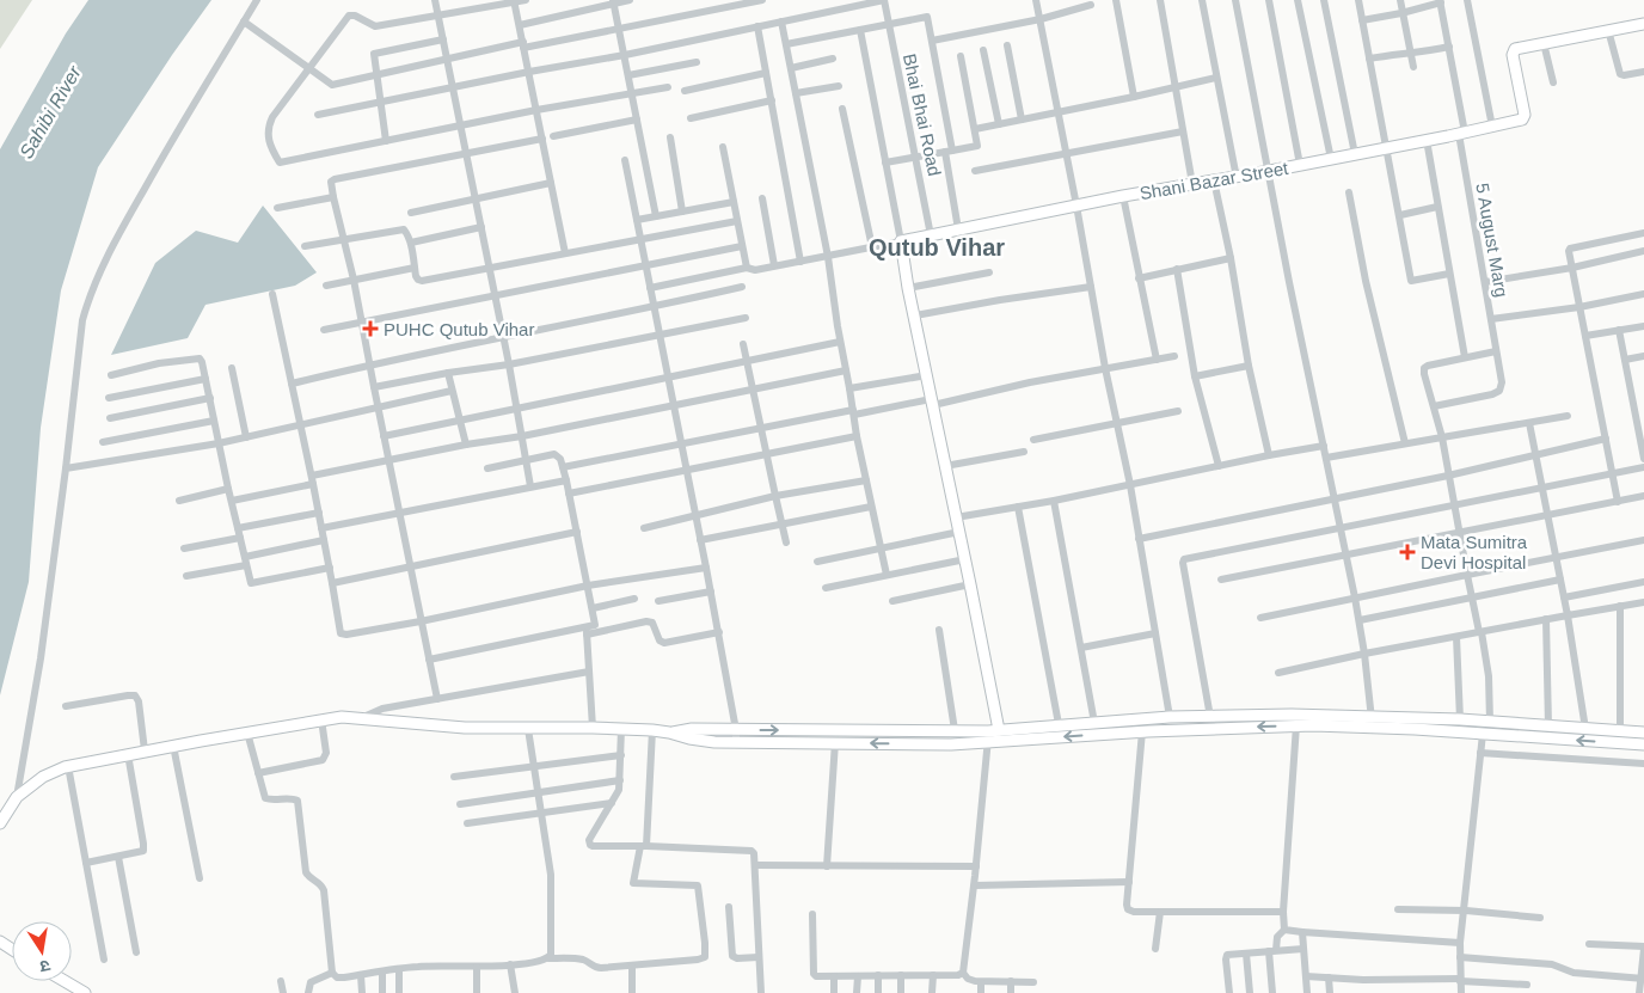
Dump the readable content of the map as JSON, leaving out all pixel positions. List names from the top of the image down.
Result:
{
  "streets": {
    "street": ["Bhai Bhai Road", "Shani Bazar Street", "5 August Marg"]
  },
  "crossings": [
    ["Bhai Bhai Road", "Shani Bazar Street"],
    ["Shani Bazar Street", "5 August Marg"]
  ],
  "districts": ["Qutub Vihar"],
  "water": ["Sahibi River"],
  "places": {
    "health": ["PUHC Qutub Vihar", "Mata Sumitra Devi Hospital"]
  },
  "north": "bottom"
}
